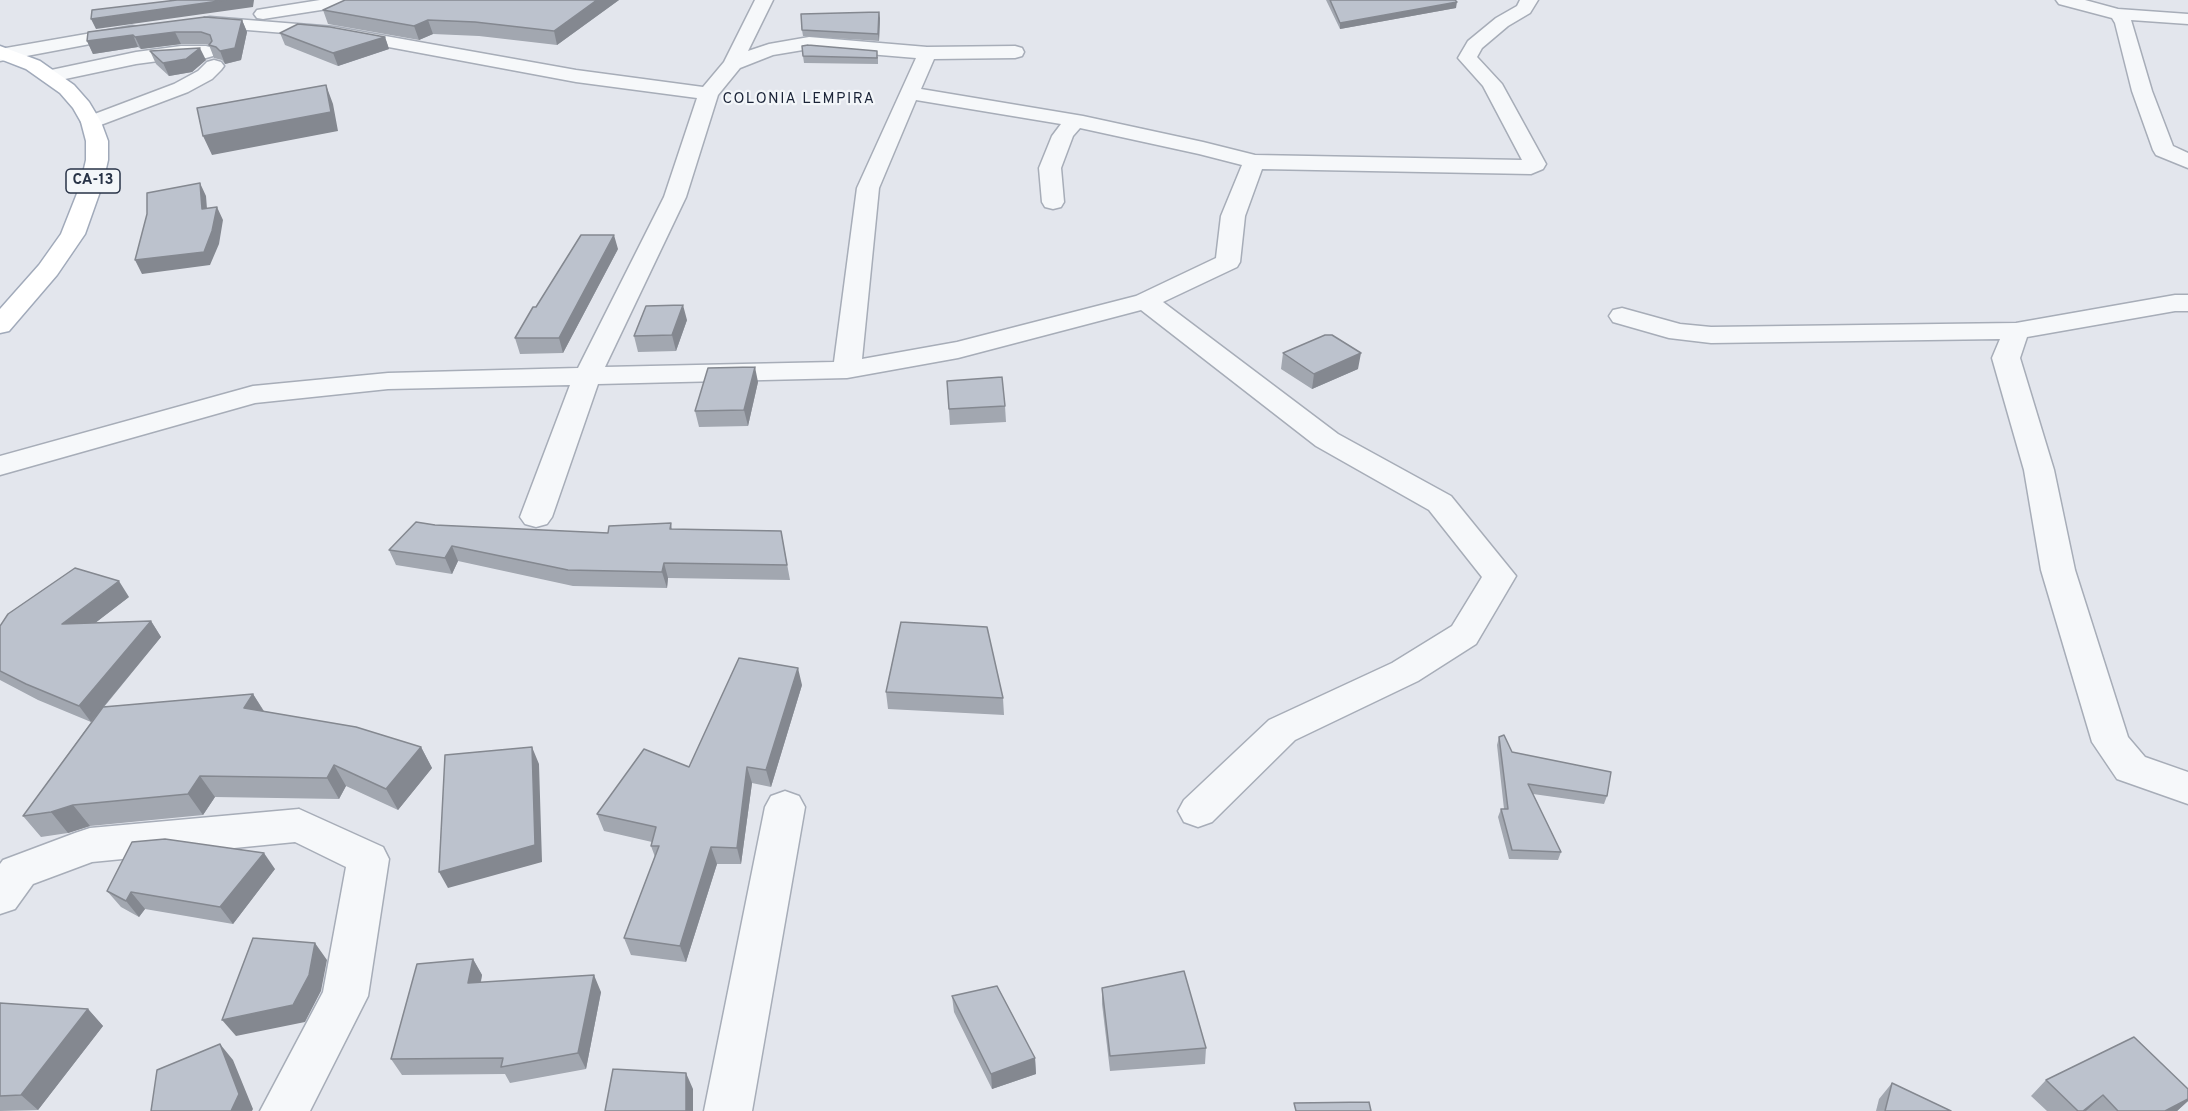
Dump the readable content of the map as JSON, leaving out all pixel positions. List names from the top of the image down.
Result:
{
  "streets": {
    "main road": ["CA-13"]
  },
  "districts": ["COLONIA LEMPIRA"]
}
